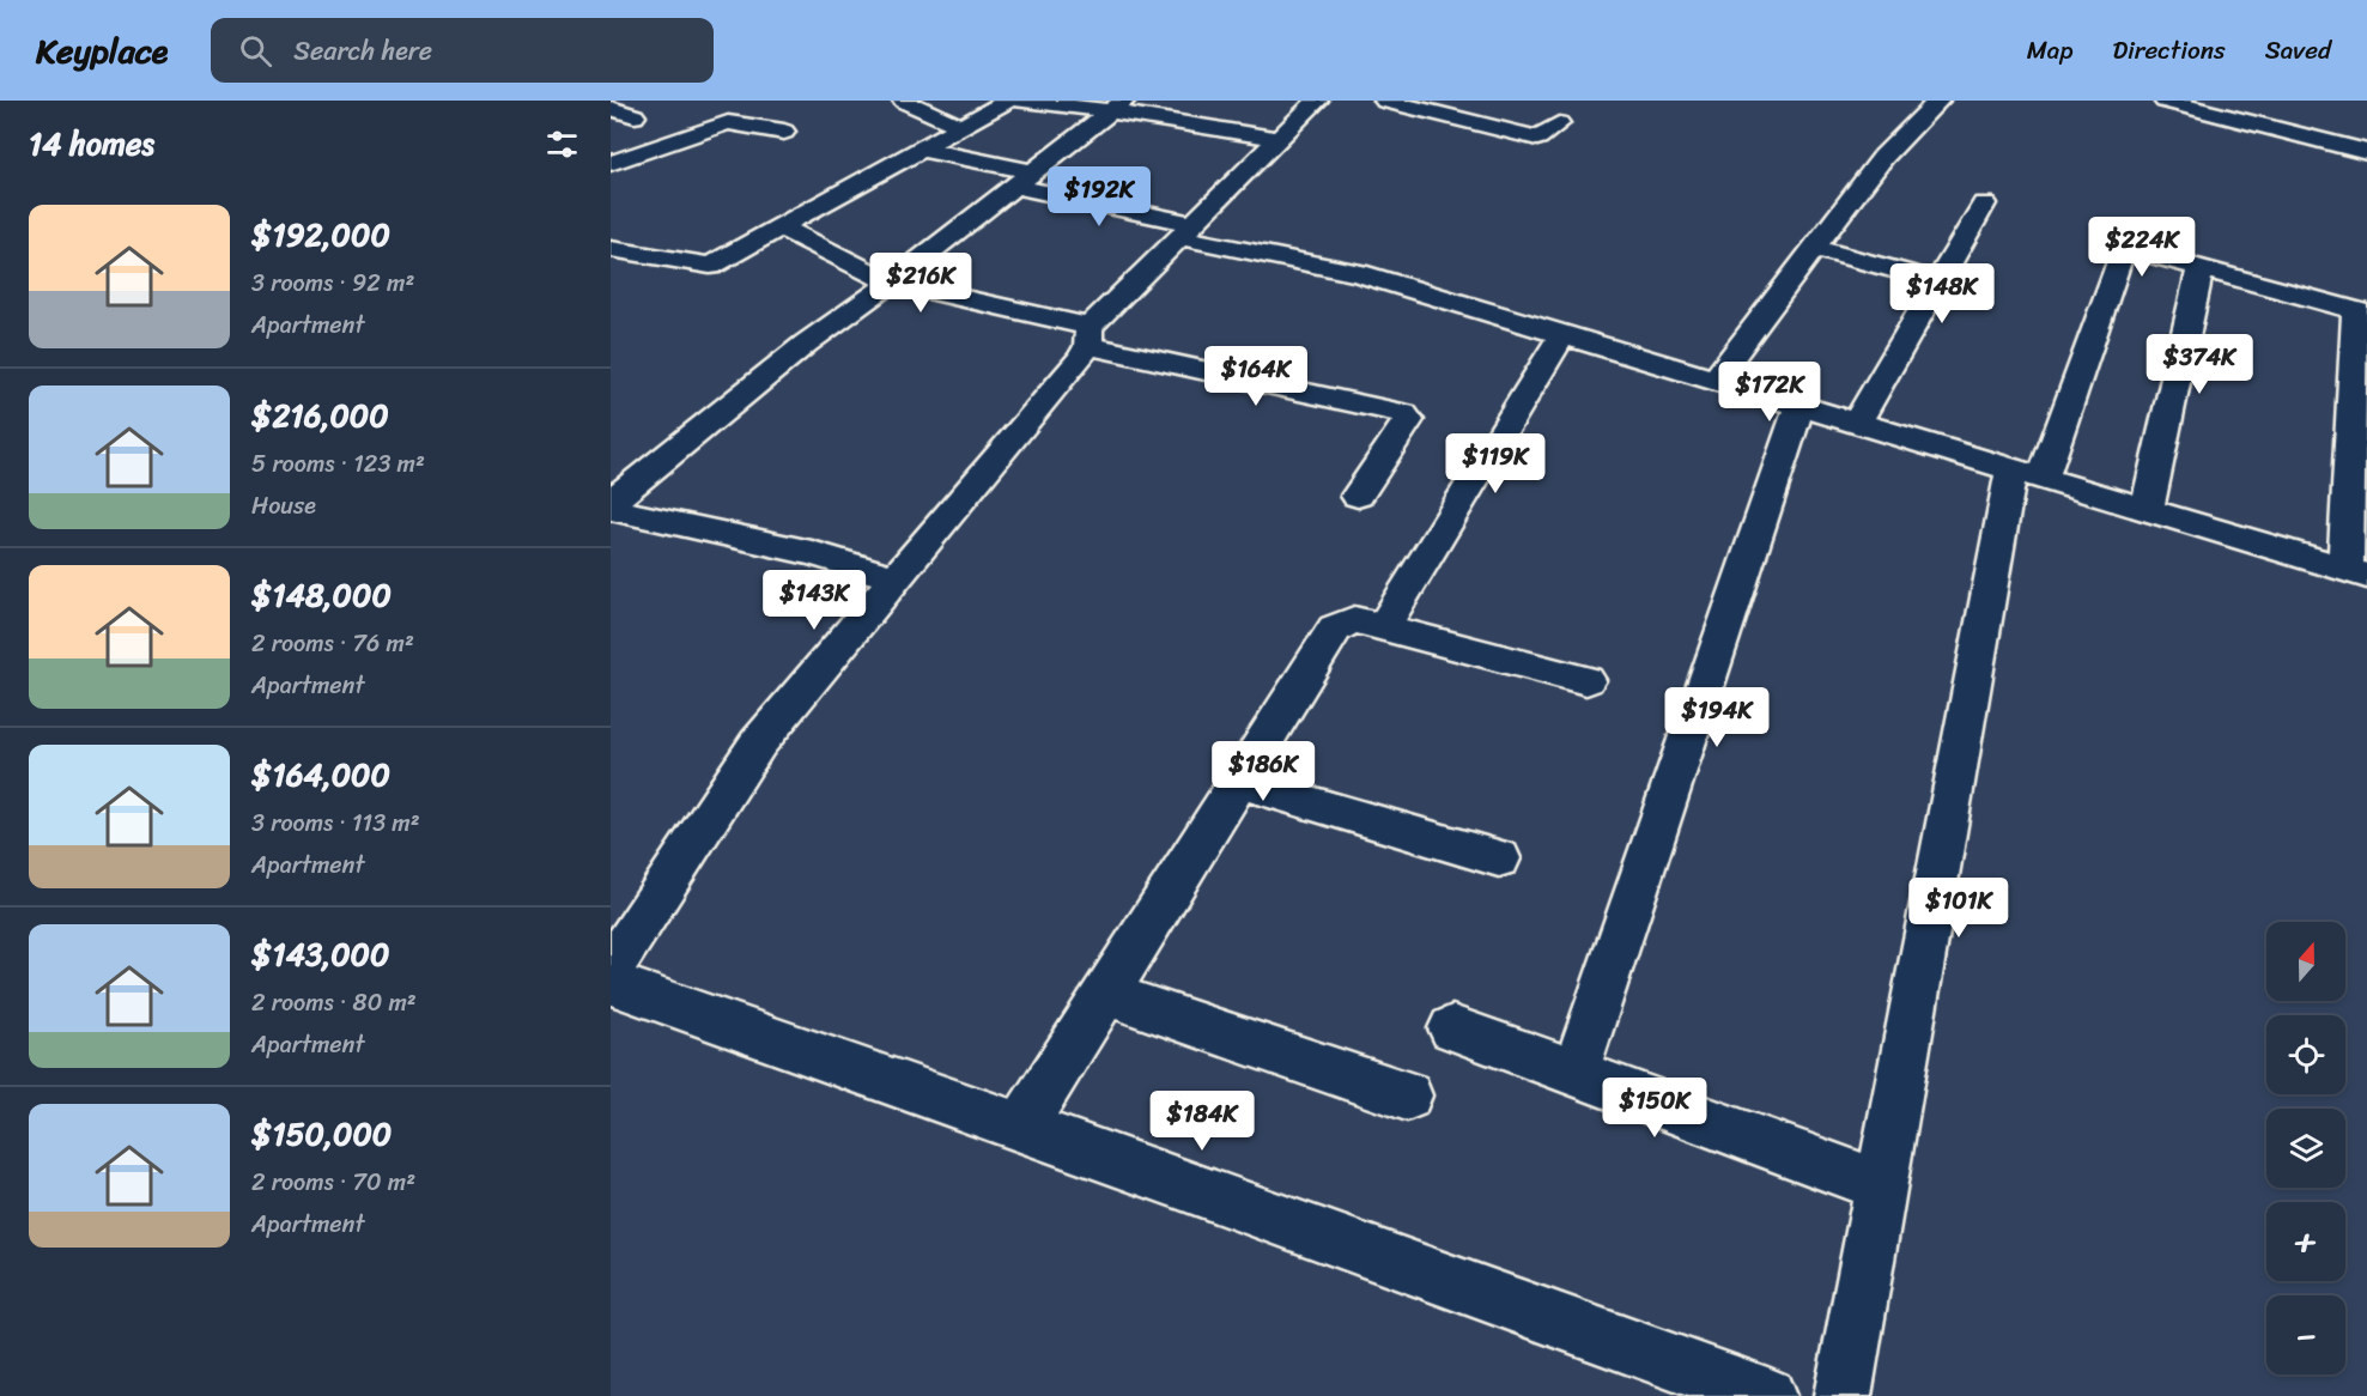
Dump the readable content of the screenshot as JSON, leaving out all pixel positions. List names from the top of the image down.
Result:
{
  "north": "top",
  "page": {
    "header": "Keyplace",
    "search": "Search here",
    "nav": ["Map", "Directions", "Saved"],
    "heading": "14 homes",
    "price": [
      "$192K",
      "$224K",
      "$216K",
      "$148K",
      "$374K",
      "$164K",
      "$172K",
      "$119K",
      "$143K",
      "$194K",
      "$186K",
      "$101K",
      "$150K",
      "$184K"
    ],
    "list": [
      {
        "name": "$192,000",
        "note": "3 rooms · 92 m² · Apartment"
      },
      {
        "name": "$216,000",
        "note": "5 rooms · 123 m² · House"
      },
      {
        "name": "$148,000",
        "note": "2 rooms · 76 m² · Apartment"
      },
      {
        "name": "$164,000",
        "note": "3 rooms · 113 m² · Apartment"
      },
      {
        "name": "$143,000",
        "note": "2 rooms · 80 m² · Apartment"
      },
      {
        "name": "$150,000",
        "note": "2 rooms · 70 m² · Apartment"
      }
    ],
    "map_buttons": ["+", "−"]
  }
}
